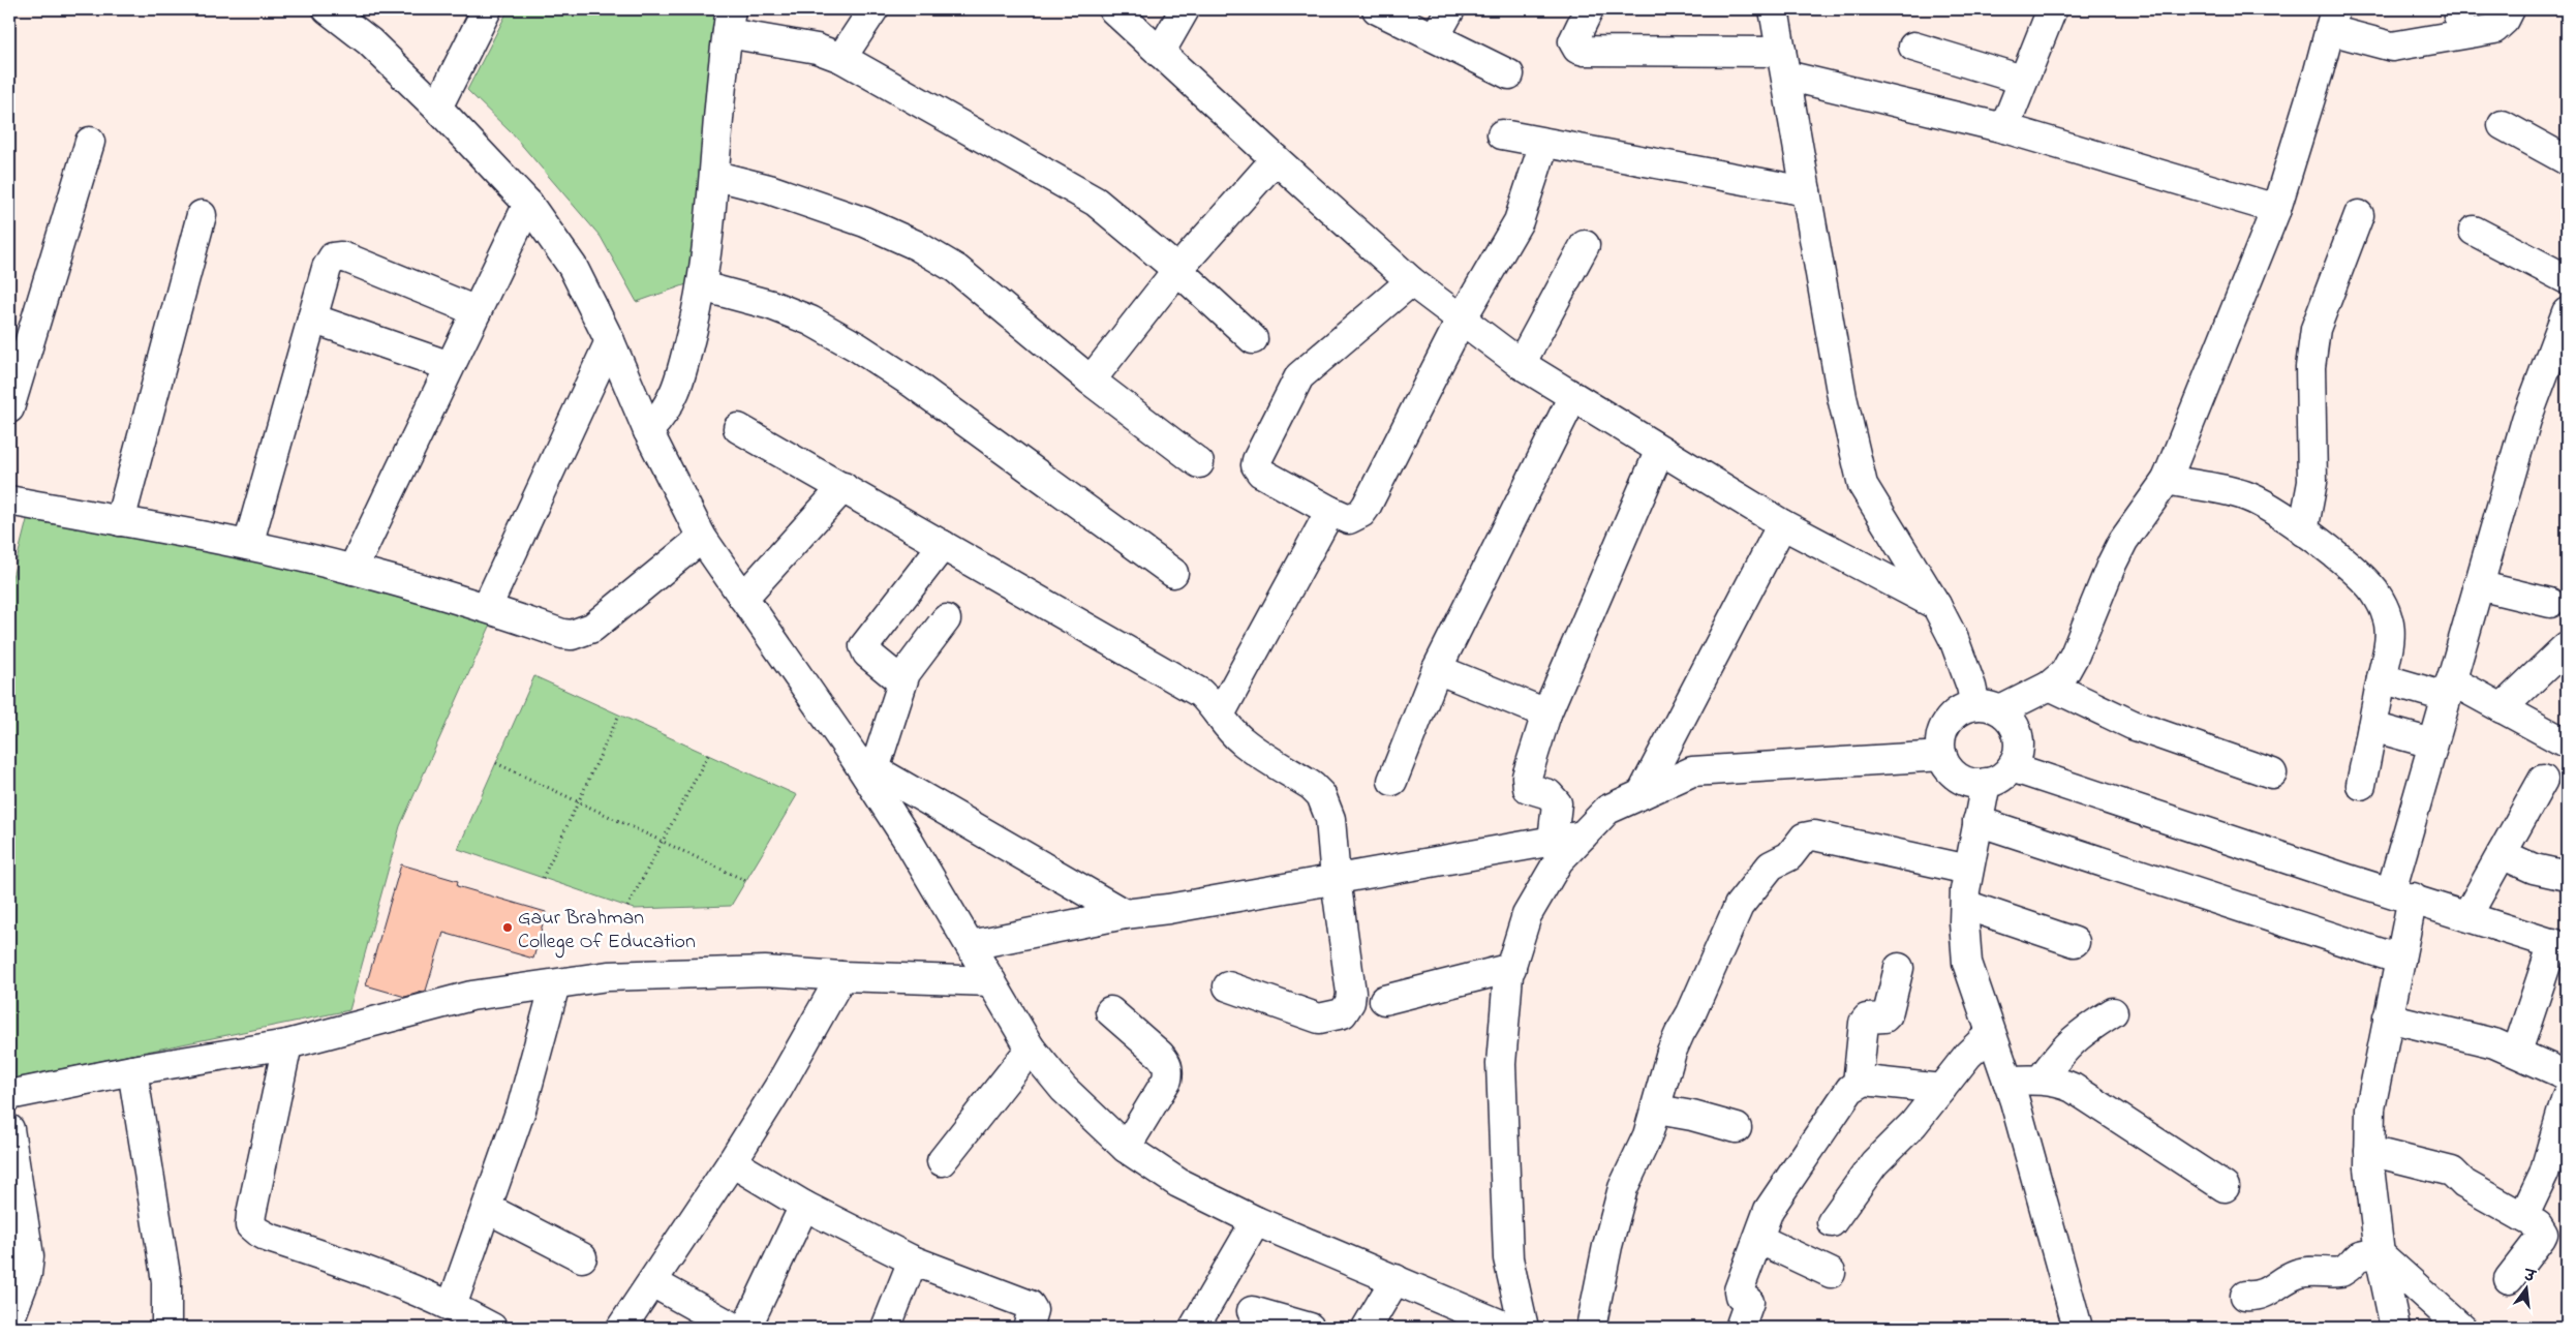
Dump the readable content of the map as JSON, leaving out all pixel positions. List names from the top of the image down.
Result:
{
  "places": ["Gaur Brahman College Of Education"],
  "north": "top"
}
